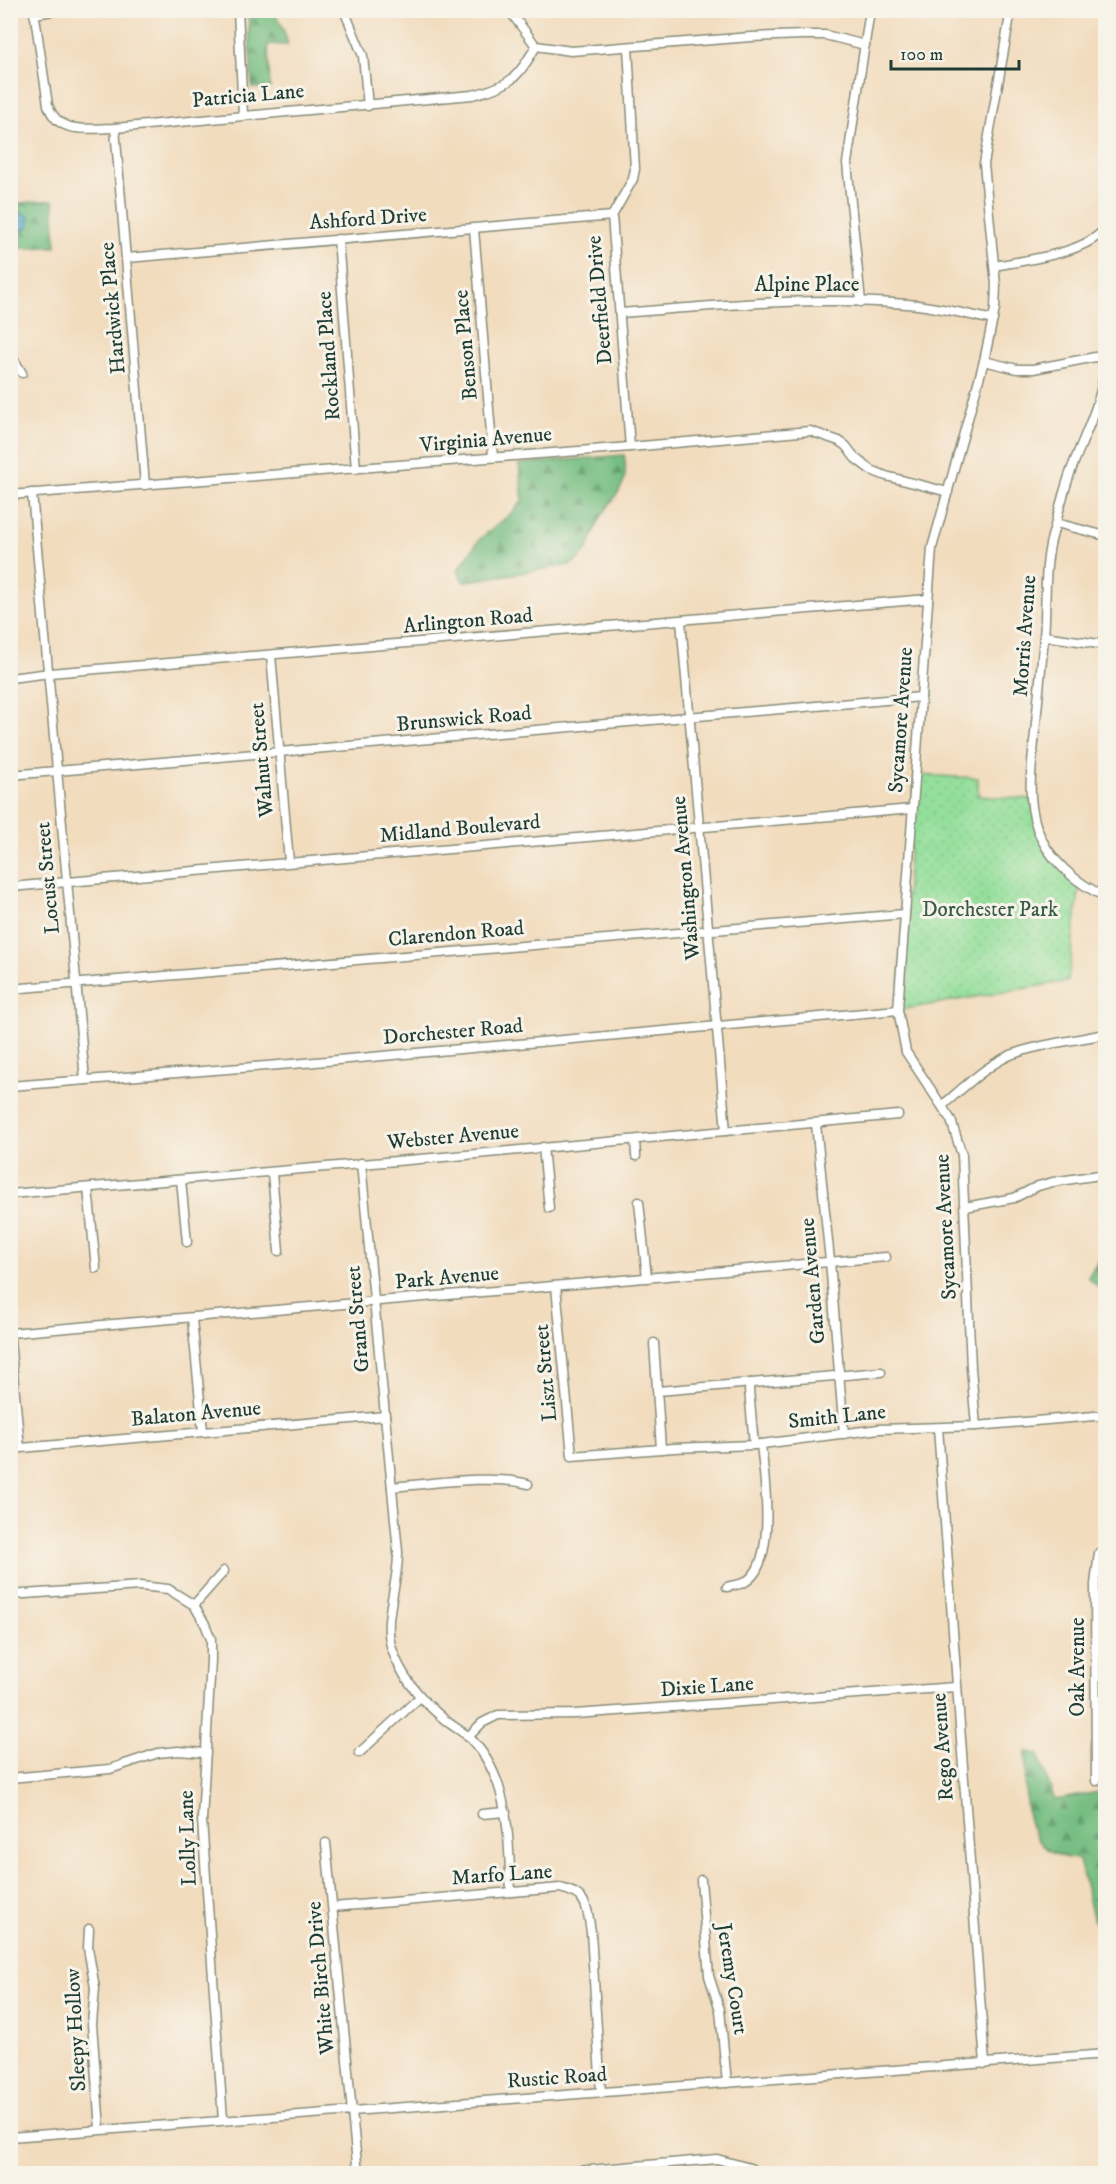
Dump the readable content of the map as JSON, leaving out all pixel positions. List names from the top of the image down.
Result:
{
  "streets": {
    "street": [
      "Patricia Lane",
      "Ashford Drive",
      "Alpine Place",
      "Deerfield Drive",
      "Hardwick Place",
      "Benson Place",
      "Rockland Place",
      "Virginia Avenue",
      "Arlington Road",
      "Morris Avenue",
      "Brunswick Road",
      "Sycamore Avenue",
      "Walnut Street",
      "Midland Boulevard",
      "Locust Street",
      "Washington Avenue",
      "Clarendon Road",
      "Dorchester Road",
      "Webster Avenue",
      "Park Avenue",
      "Garden Avenue",
      "Grand Street",
      "Liszt Street",
      "Balaton Avenue",
      "Smith Lane",
      "Oak Avenue",
      "Dixie Lane",
      "Rego Avenue",
      "Lolly Lane",
      "Marfo Lane",
      "White Birch Drive",
      "Jeremy Court",
      "Sleepy Hollow",
      "Rustic Road"
    ]
  },
  "crossings": [
    ["Patricia Lane", "Hardwick Place"],
    ["Ashford Drive", "Deerfield Drive"],
    ["Ashford Drive", "Hardwick Place"],
    ["Ashford Drive", "Benson Place"],
    ["Ashford Drive", "Rockland Place"],
    ["Alpine Place", "Deerfield Drive"],
    ["Alpine Place", "Sycamore Avenue"],
    ["Deerfield Drive", "Virginia Avenue"],
    ["Hardwick Place", "Virginia Avenue"],
    ["Benson Place", "Virginia Avenue"],
    ["Rockland Place", "Virginia Avenue"],
    ["Virginia Avenue", "Sycamore Avenue"],
    ["Virginia Avenue", "Locust Street"],
    ["Arlington Road", "Sycamore Avenue"],
    ["Arlington Road", "Walnut Street"],
    ["Arlington Road", "Locust Street"],
    ["Arlington Road", "Washington Avenue"],
    ["Brunswick Road", "Sycamore Avenue"],
    ["Brunswick Road", "Walnut Street"],
    ["Brunswick Road", "Locust Street"],
    ["Brunswick Road", "Washington Avenue"],
    ["Sycamore Avenue", "Midland Boulevard"],
    ["Sycamore Avenue", "Clarendon Road"],
    ["Sycamore Avenue", "Dorchester Road"],
    ["Sycamore Avenue", "Smith Lane"],
    ["Walnut Street", "Midland Boulevard"],
    ["Midland Boulevard", "Locust Street"],
    ["Midland Boulevard", "Washington Avenue"],
    ["Locust Street", "Clarendon Road"],
    ["Locust Street", "Dorchester Road"],
    ["Washington Avenue", "Clarendon Road"],
    ["Washington Avenue", "Dorchester Road"],
    ["Washington Avenue", "Webster Avenue"],
    ["Webster Avenue", "Garden Avenue"],
    ["Webster Avenue", "Grand Street"],
    ["Park Avenue", "Garden Avenue"],
    ["Park Avenue", "Grand Street"],
    ["Park Avenue", "Liszt Street"],
    ["Garden Avenue", "Smith Lane"],
    ["Grand Street", "Balaton Avenue"],
    ["Liszt Street", "Smith Lane"],
    ["Smith Lane", "Rego Avenue"],
    ["Dixie Lane", "Rego Avenue"],
    ["Rego Avenue", "Rustic Road"],
    ["Lolly Lane", "Rustic Road"],
    ["Marfo Lane", "White Birch Drive"],
    ["Marfo Lane", "Rustic Road"],
    ["White Birch Drive", "Rustic Road"],
    ["Jeremy Court", "Rustic Road"],
    ["Sleepy Hollow", "Rustic Road"]
  ],
  "parks": ["Dorchester Park"],
  "scale_bar": "100 m"
}
